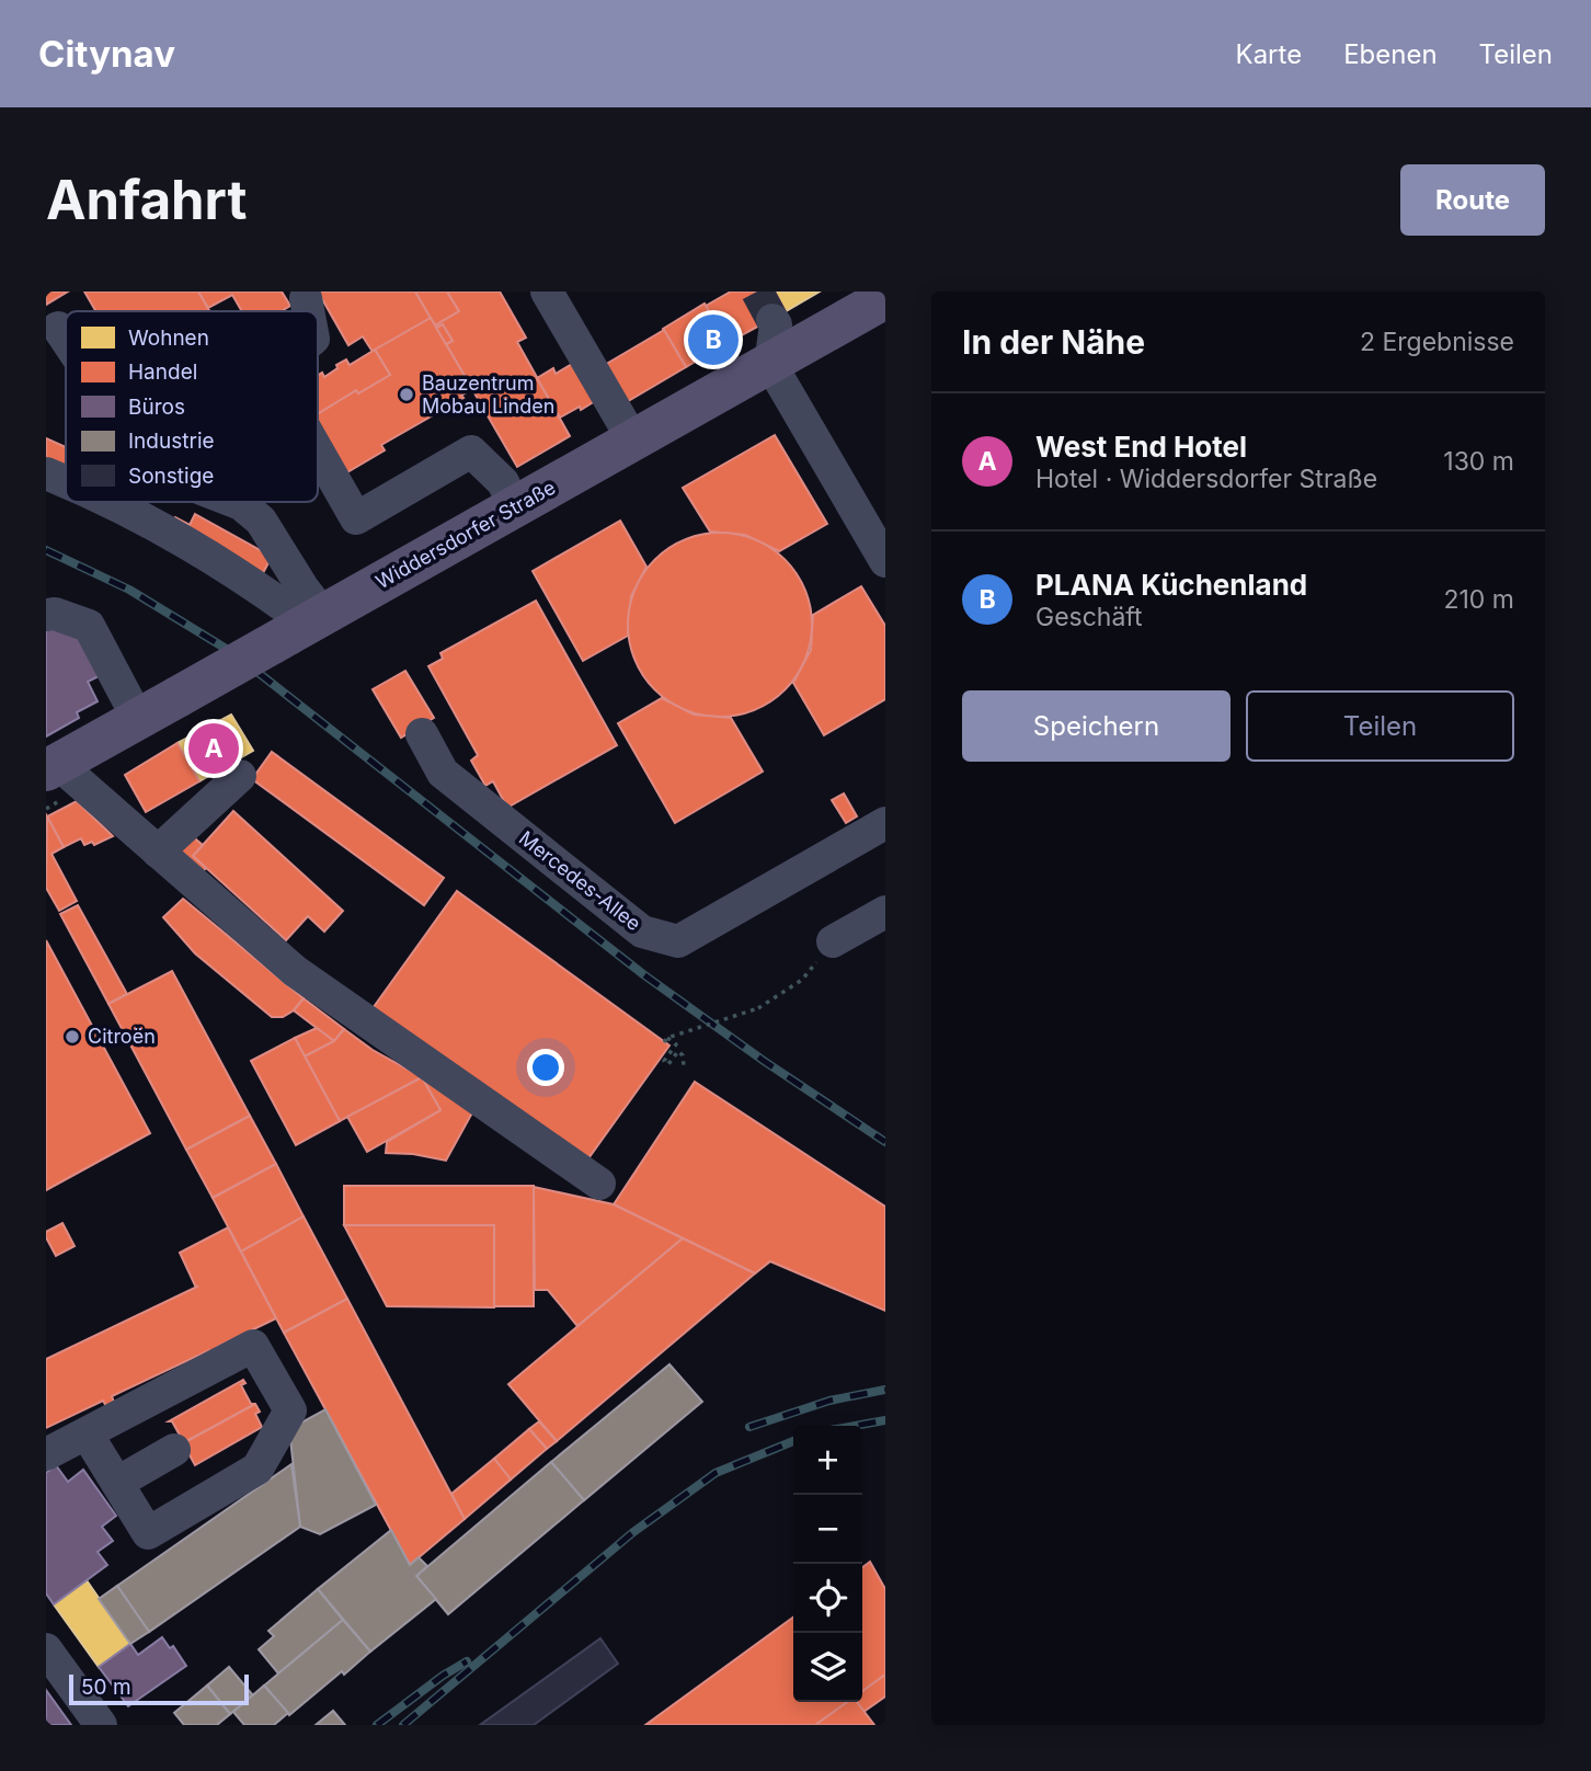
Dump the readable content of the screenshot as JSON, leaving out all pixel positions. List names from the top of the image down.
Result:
{
  "streets": {
    "main road": ["Widdersdorfer Straße"],
    "street": ["Mercedes-Allee"]
  },
  "places": ["Bauzentrum Mobau Linden", "Citroën"],
  "legend": [
    "Wohnen",
    "Handel",
    "Büros",
    "Industrie",
    "Sonstige"
  ],
  "scale_bar": "50 m",
  "page": {
    "header": "Citynav",
    "nav": ["Karte", "Ebenen", "Teilen"],
    "buttons": [
      "Route",
      ["Speichern", "Teilen"]
    ],
    "title": "Anfahrt",
    "heading": ["In der Nähe", "2 Ergebnisse"],
    "pins": ["B", "A"],
    "list": [
      {
        "mark": "A",
        "name": "West End Hotel",
        "note": "Hotel · Widdersdorfer Straße",
        "value": "130 m"
      },
      {
        "mark": "B",
        "name": "PLANA Küchenland",
        "note": "Geschäft",
        "value": "210 m"
      }
    ],
    "map_buttons": ["+", "−"],
    "scale": "50 m"
  }
}
